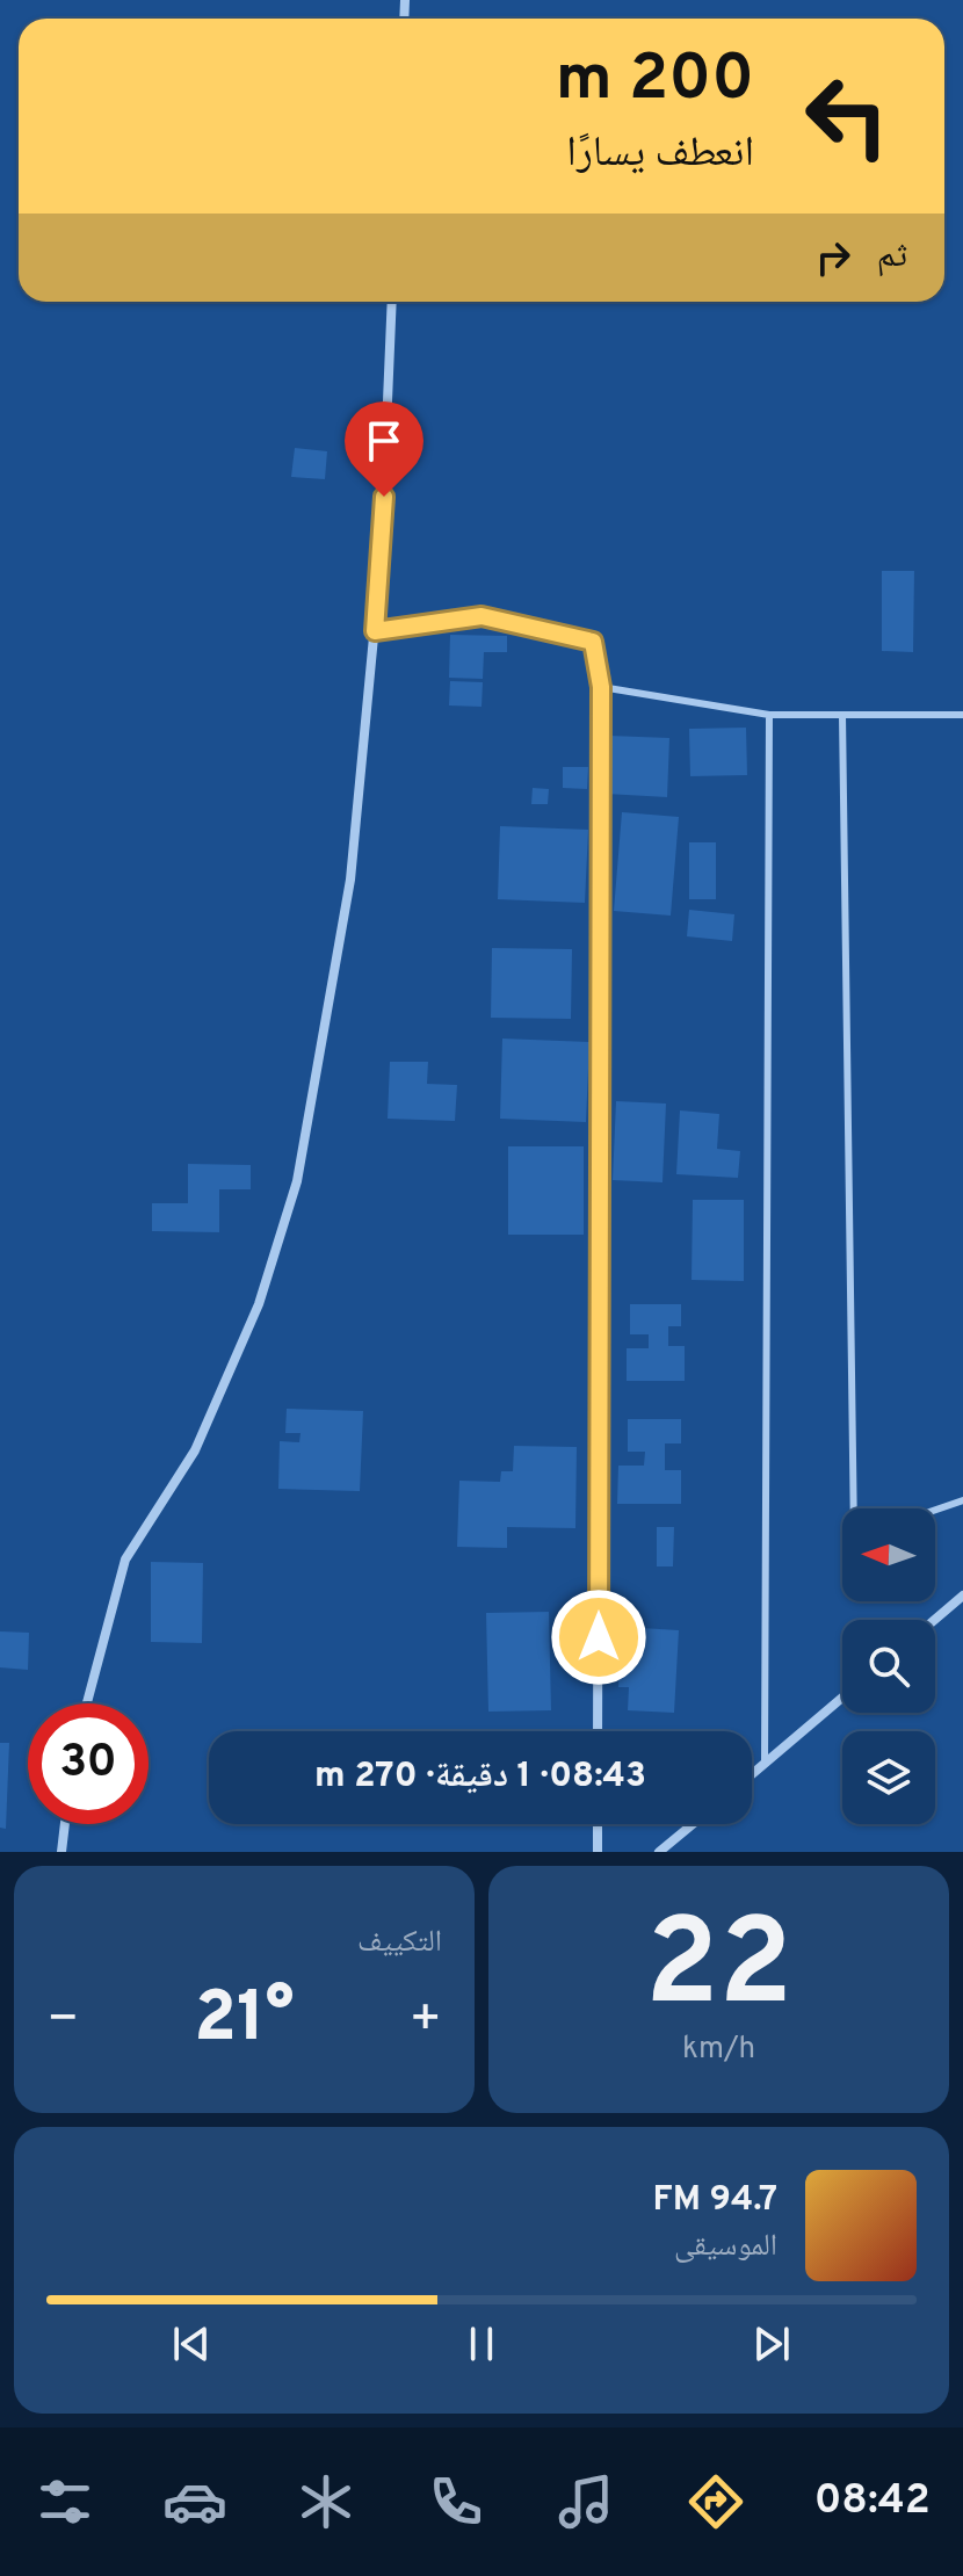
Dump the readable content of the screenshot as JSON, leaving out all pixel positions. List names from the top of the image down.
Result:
{
  "north": "left",
  "page": {
    "turn": ["200 m", "انعطف يسارًا"],
    "then": "ثم",
    "limit": "30",
    "trip": "08:43 · 1 دقيقة · 270 m",
    "tile": [
      ["22", "km/h"],
      "التكييف"
    ],
    "heat": ["−", "21°", "+"],
    "song": ["94.7 FM", "الموسيقى"],
    "tabs": "08:42"
  }
}
